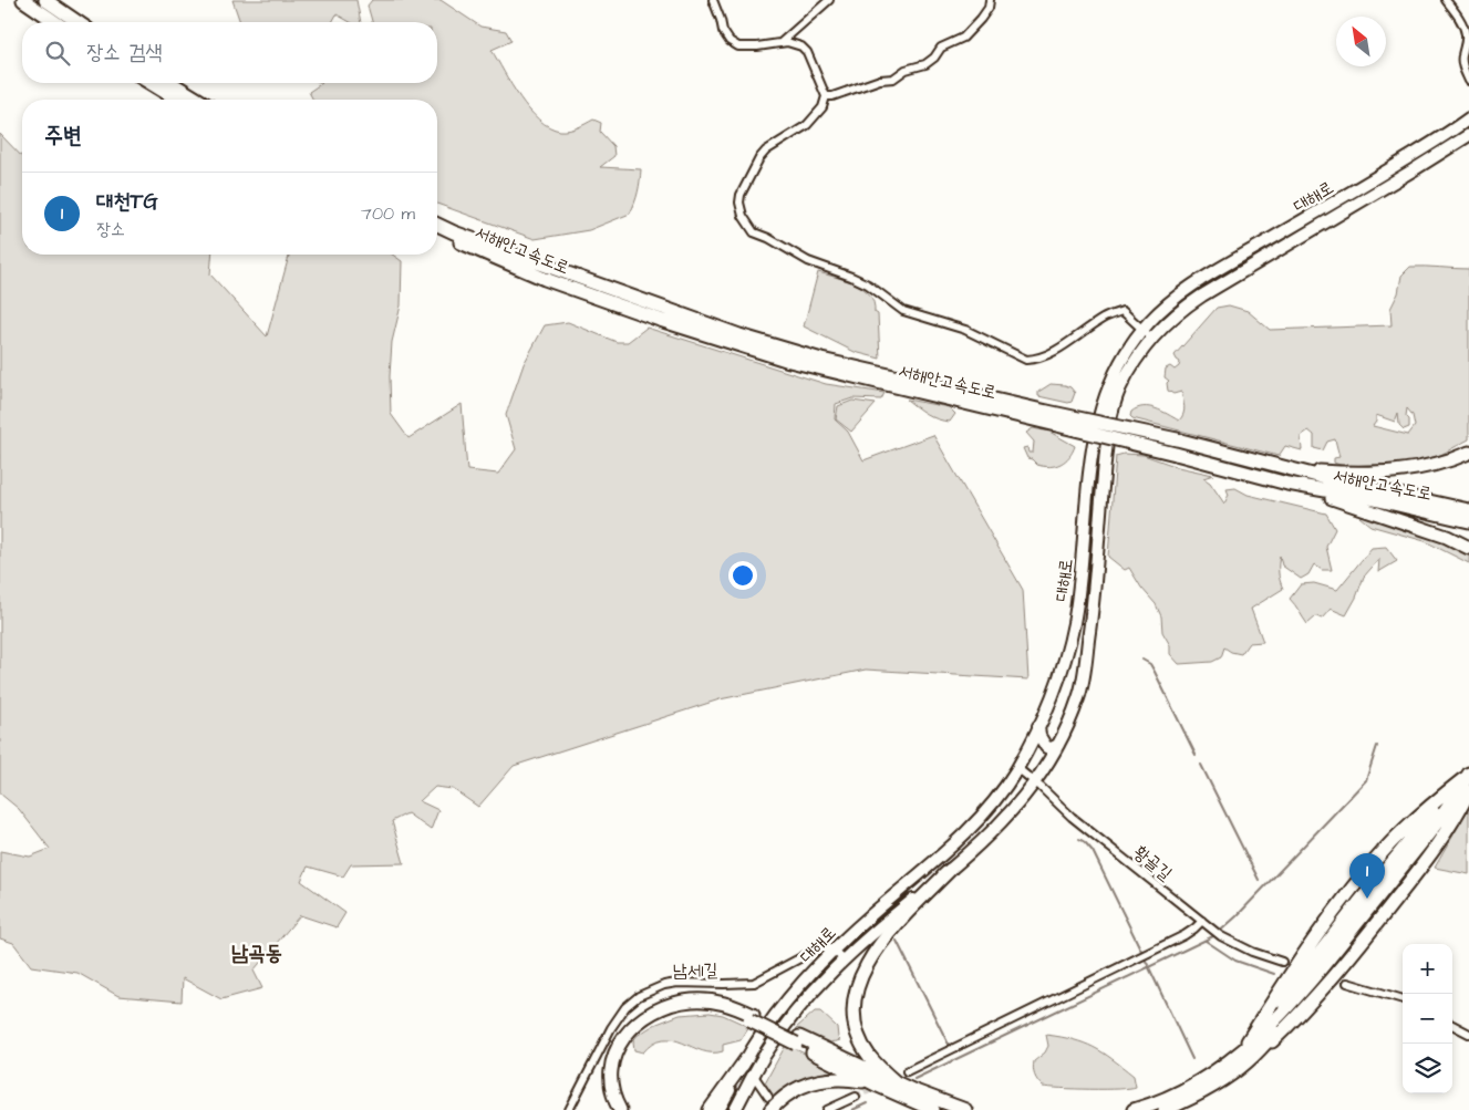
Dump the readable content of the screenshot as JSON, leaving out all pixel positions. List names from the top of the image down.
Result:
{
  "streets": {
    "highway": ["대해로", "서해안고속도로"],
    "street": ["황골길", "남서1길"]
  },
  "crossings": [
    ["대해로", "황골길"],
    ["대해로", "남서1길"]
  ],
  "districts": ["남곡동"],
  "north": "top left",
  "page": {
    "search": "장소 검색",
    "heading": "주변",
    "list": [
      {
        "mark": "1",
        "name": "대천TG",
        "note": "장소",
        "value": "700 m"
      }
    ],
    "pins": "1",
    "map_buttons": ["+", "−"]
  }
}
